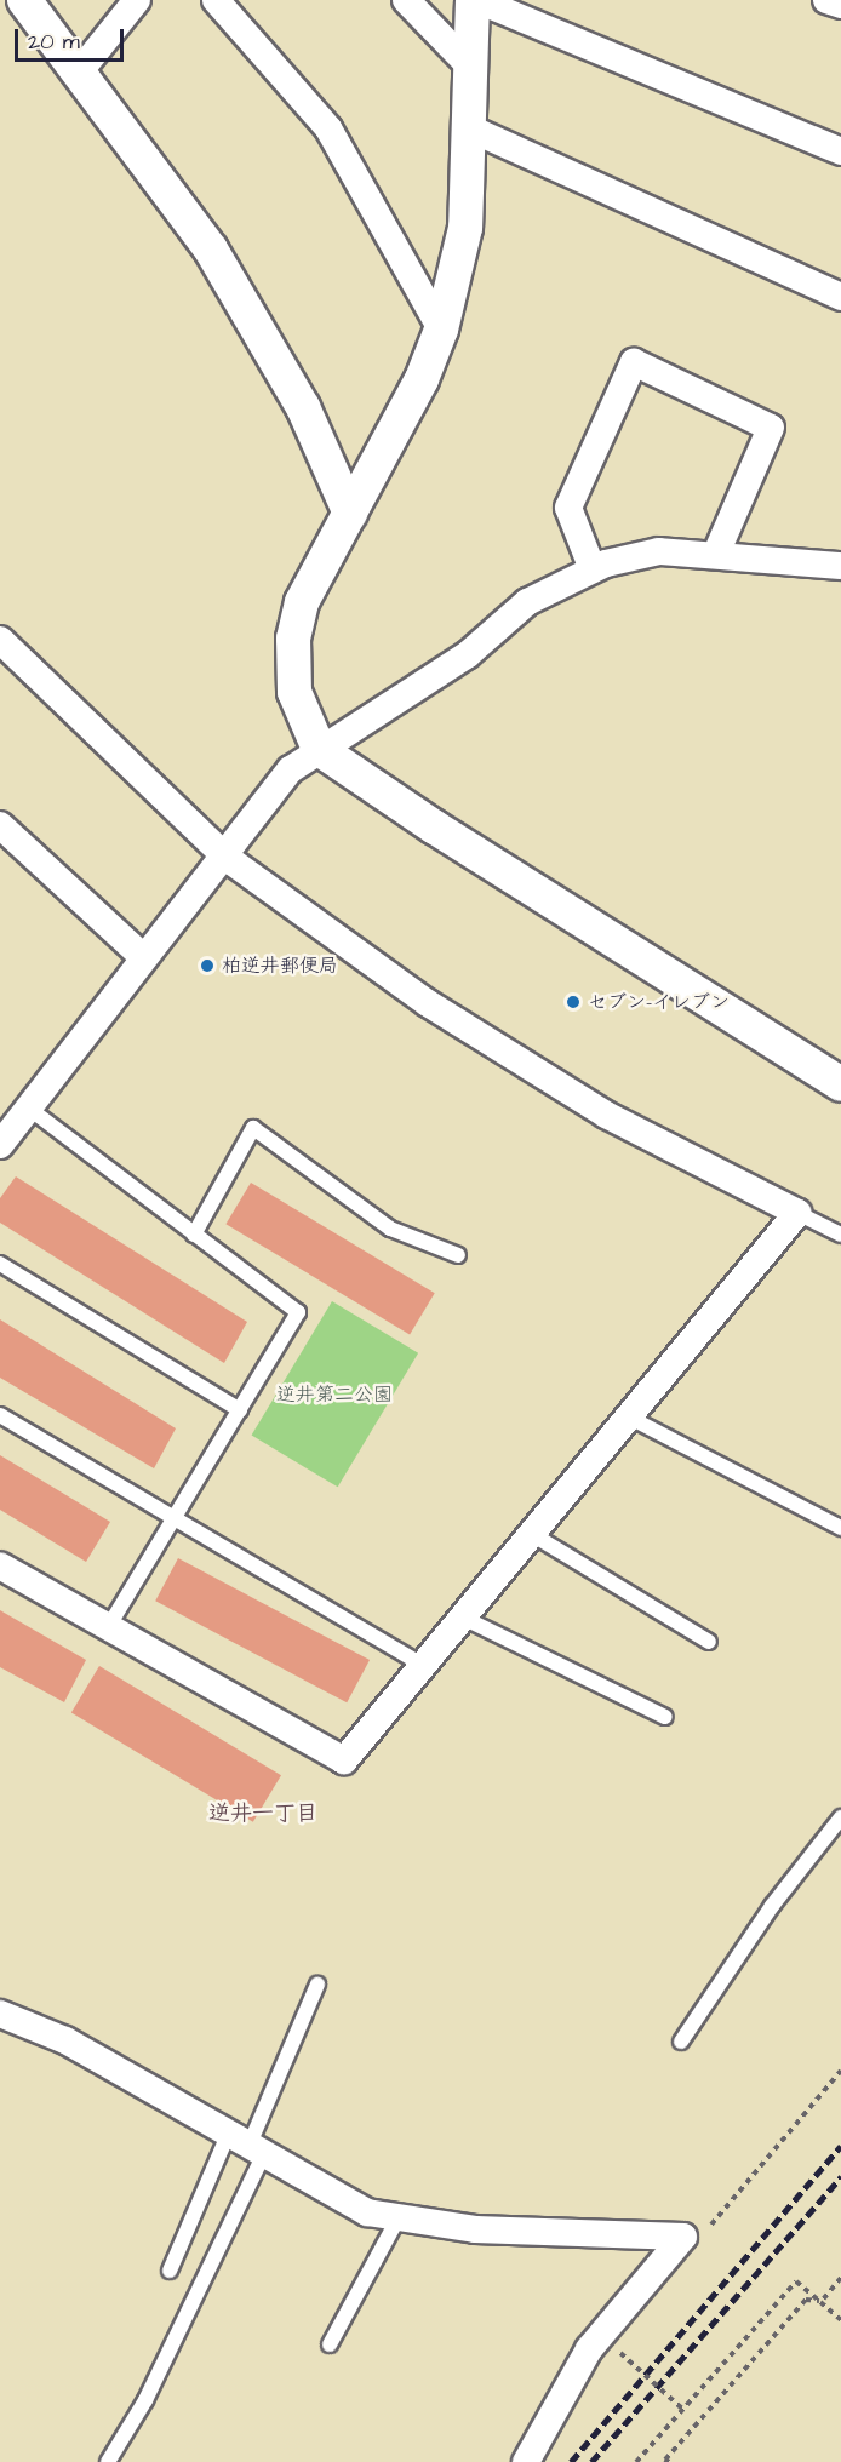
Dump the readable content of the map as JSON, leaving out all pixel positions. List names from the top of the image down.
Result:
{
  "districts": ["逆井一丁目"],
  "parks": ["逆井第二公園"],
  "places": ["柏逆井郵便局", "セブン-イレブン"],
  "scale_bar": "20 m"
}
